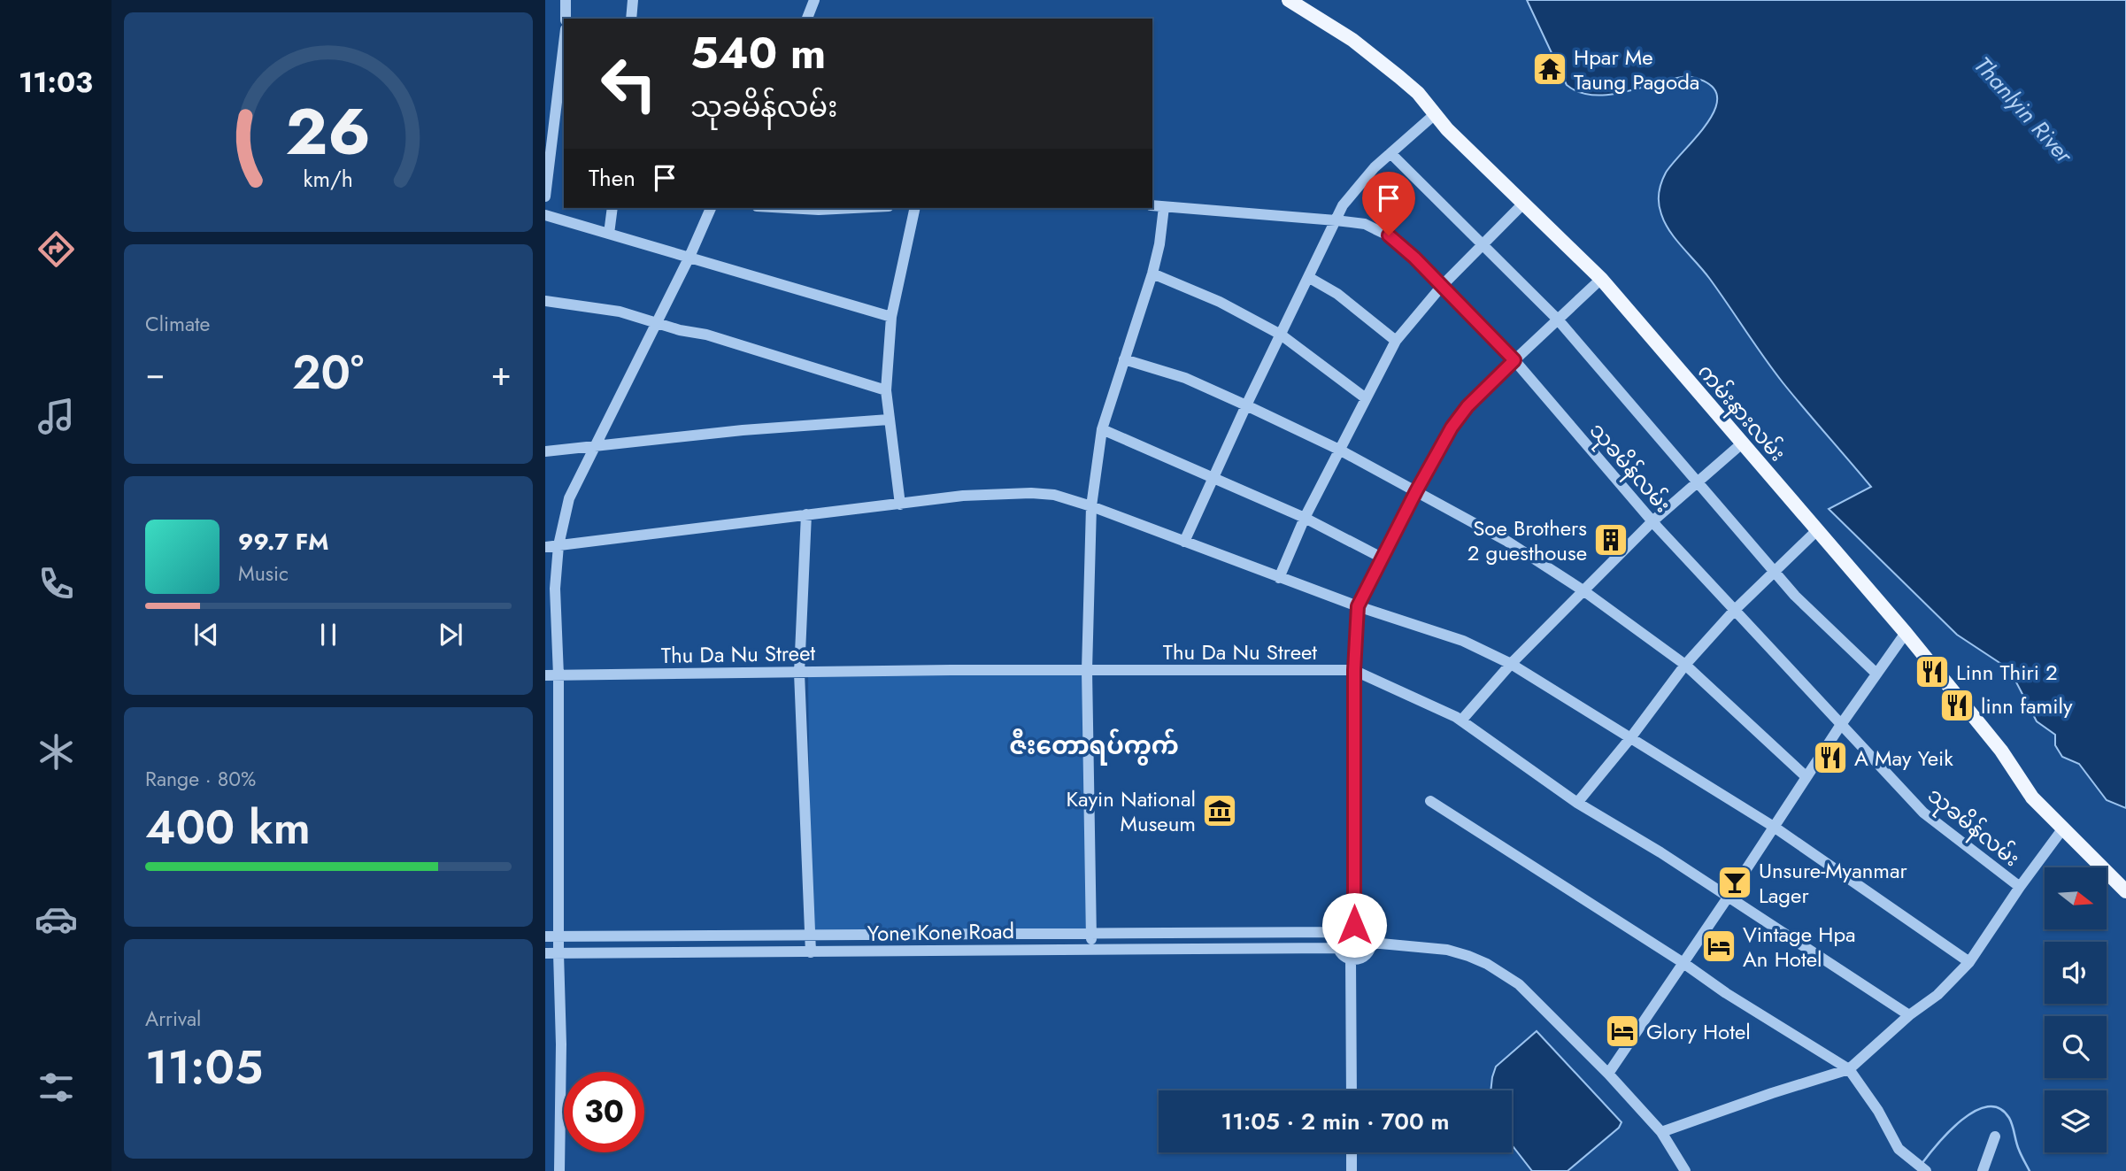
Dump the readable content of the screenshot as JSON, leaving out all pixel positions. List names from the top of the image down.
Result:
{
  "streets": {
    "main road": ["ကမ်းနားလမ်း"],
    "street": ["သုခမိန်လမ်း", "Thu Da Nu Street", "Yone Kone Road"]
  },
  "districts": ["ဇီးတောရပ်ကွက်"],
  "water": ["Thanlyin River"],
  "places": {
    "temple": ["Hpar Me Taung Pagoda"],
    "building": ["Soe Brothers 2 guesthouse"],
    "restaurant": ["Linn Thiri 2", "linn family", "A May Yeik"],
    "museum": ["Kayin National Museum"],
    "bar": ["Unsure-Myanmar Lager"],
    "hotel": ["Vintage Hpa An Hotel", "Glory Hotel"]
  },
  "north": "right",
  "page": {
    "tabs": "11:03",
    "turn": ["540 m", "သုခမိန်လမ်း"],
    "then": "Then",
    "tile": [
      "Climate",
      ["Range · 80%", "400 km"],
      ["Arrival", "11:05"]
    ],
    "heat": ["−", "20°", "+"],
    "song": ["99.7 FM", "Music"],
    "limit": "30",
    "trip": "11:05 · 2 min · 700 m",
    "gauge": ["26", "km/h"]
  }
}
